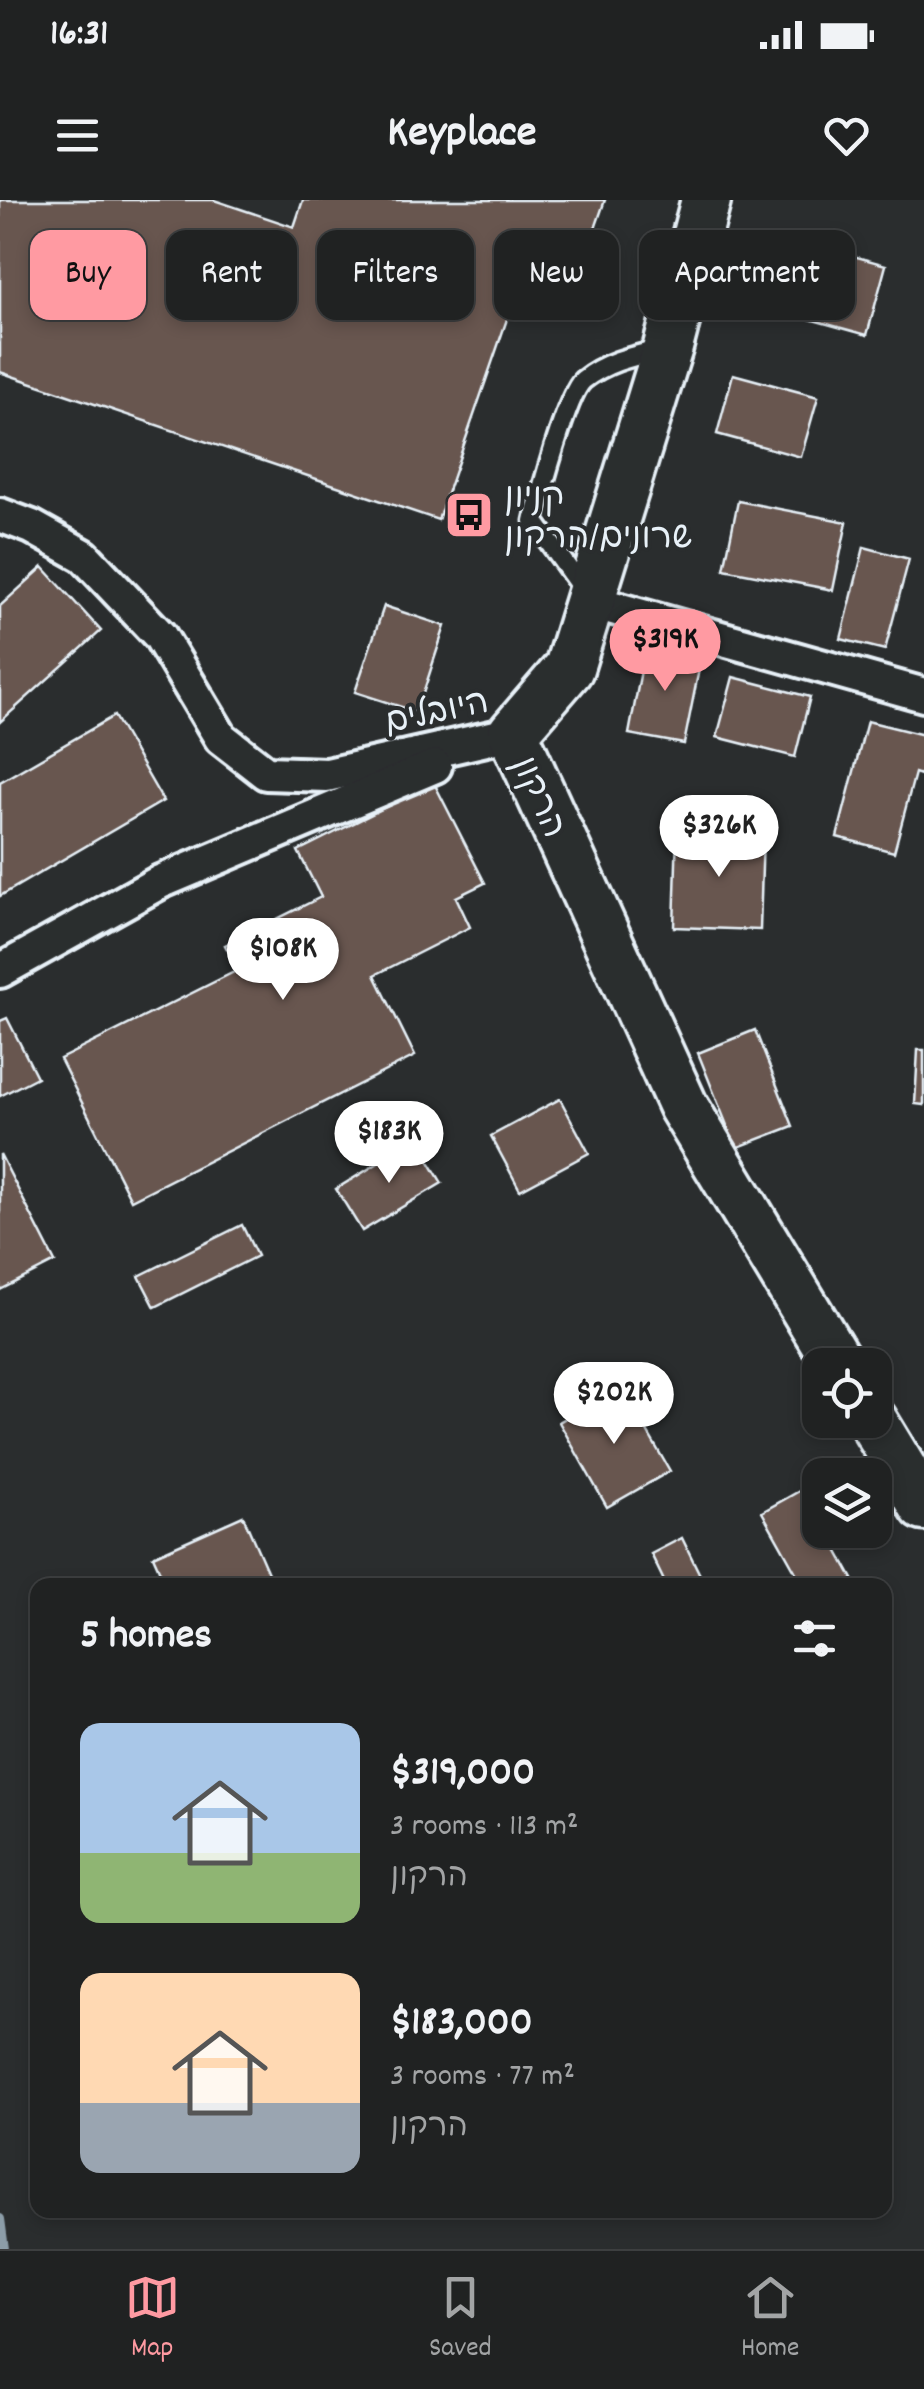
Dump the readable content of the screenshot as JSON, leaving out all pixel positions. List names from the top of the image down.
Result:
{
  "streets": {
    "street": ["היובלים", "הרקון"]
  },
  "crossings": [
    ["היובלים", "הרקון"]
  ],
  "places": {
    "bus stop": ["קניון שרונים/הרקון"]
  },
  "page": {
    "status": "16:31",
    "header": "Keyplace",
    "chip": [
      "Buy",
      "Rent",
      "Filters",
      "New",
      "Apartment"
    ],
    "price": [
      "$319K",
      "$326K",
      "$108K",
      "$183K",
      "$202K"
    ],
    "heading": "5 homes",
    "list": [
      {
        "name": "$319,000",
        "note": "3 rooms · 113 m² · הרקון"
      },
      {
        "name": "$183,000",
        "note": "3 rooms · 77 m² · הרקון"
      }
    ],
    "tabs": ["Map", "Saved", "Home"]
  }
}
